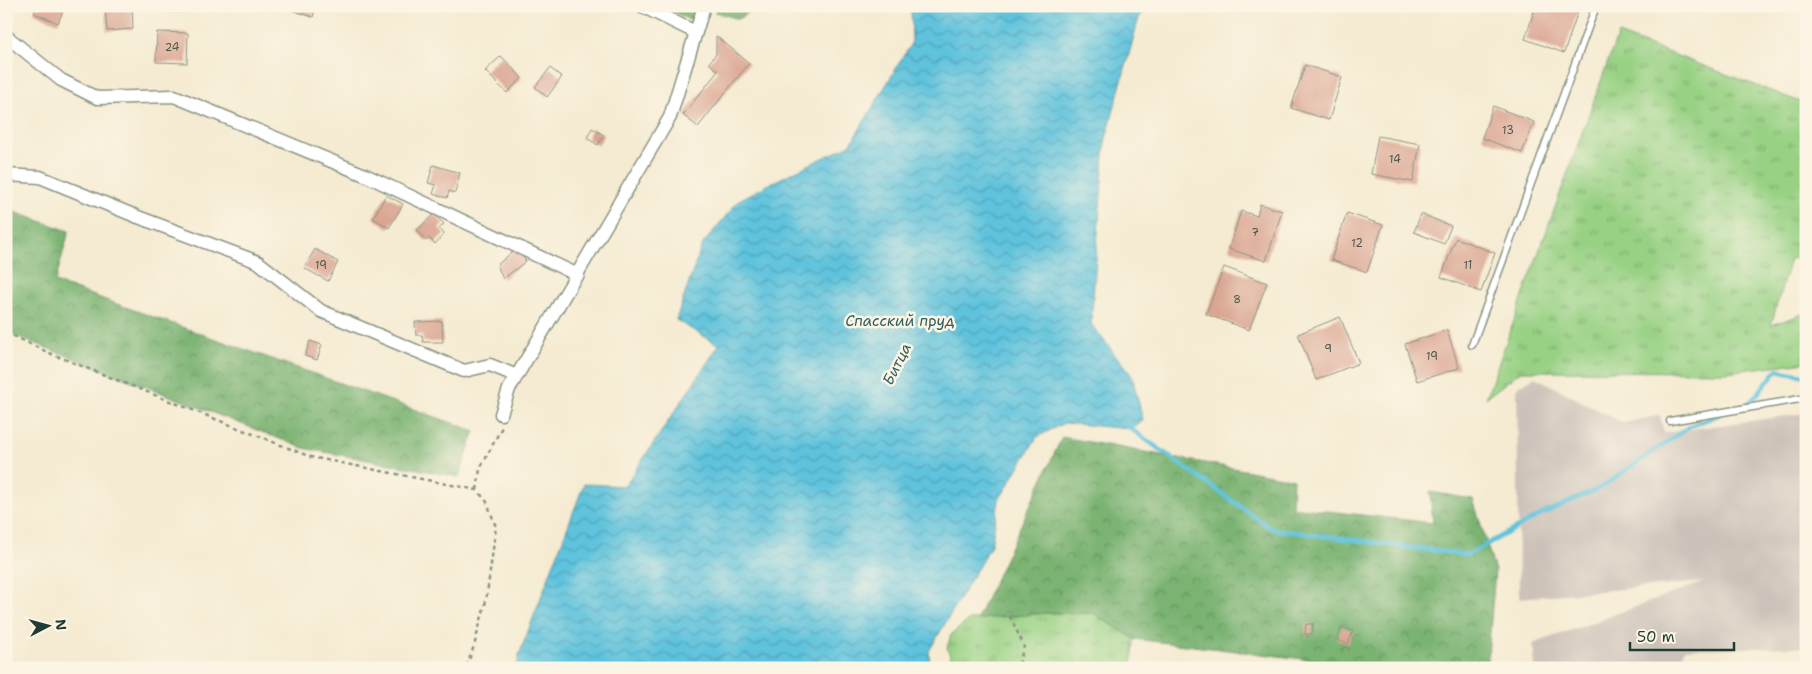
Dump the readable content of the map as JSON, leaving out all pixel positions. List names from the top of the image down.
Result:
{
  "water": ["Спасский пруд", "Битца"],
  "house_numbers": [
    "24",
    "13",
    "14",
    "7",
    "12",
    "19",
    "11",
    "8",
    "9",
    "19"
  ],
  "scale_bar": "50 m",
  "north": "right"
}
